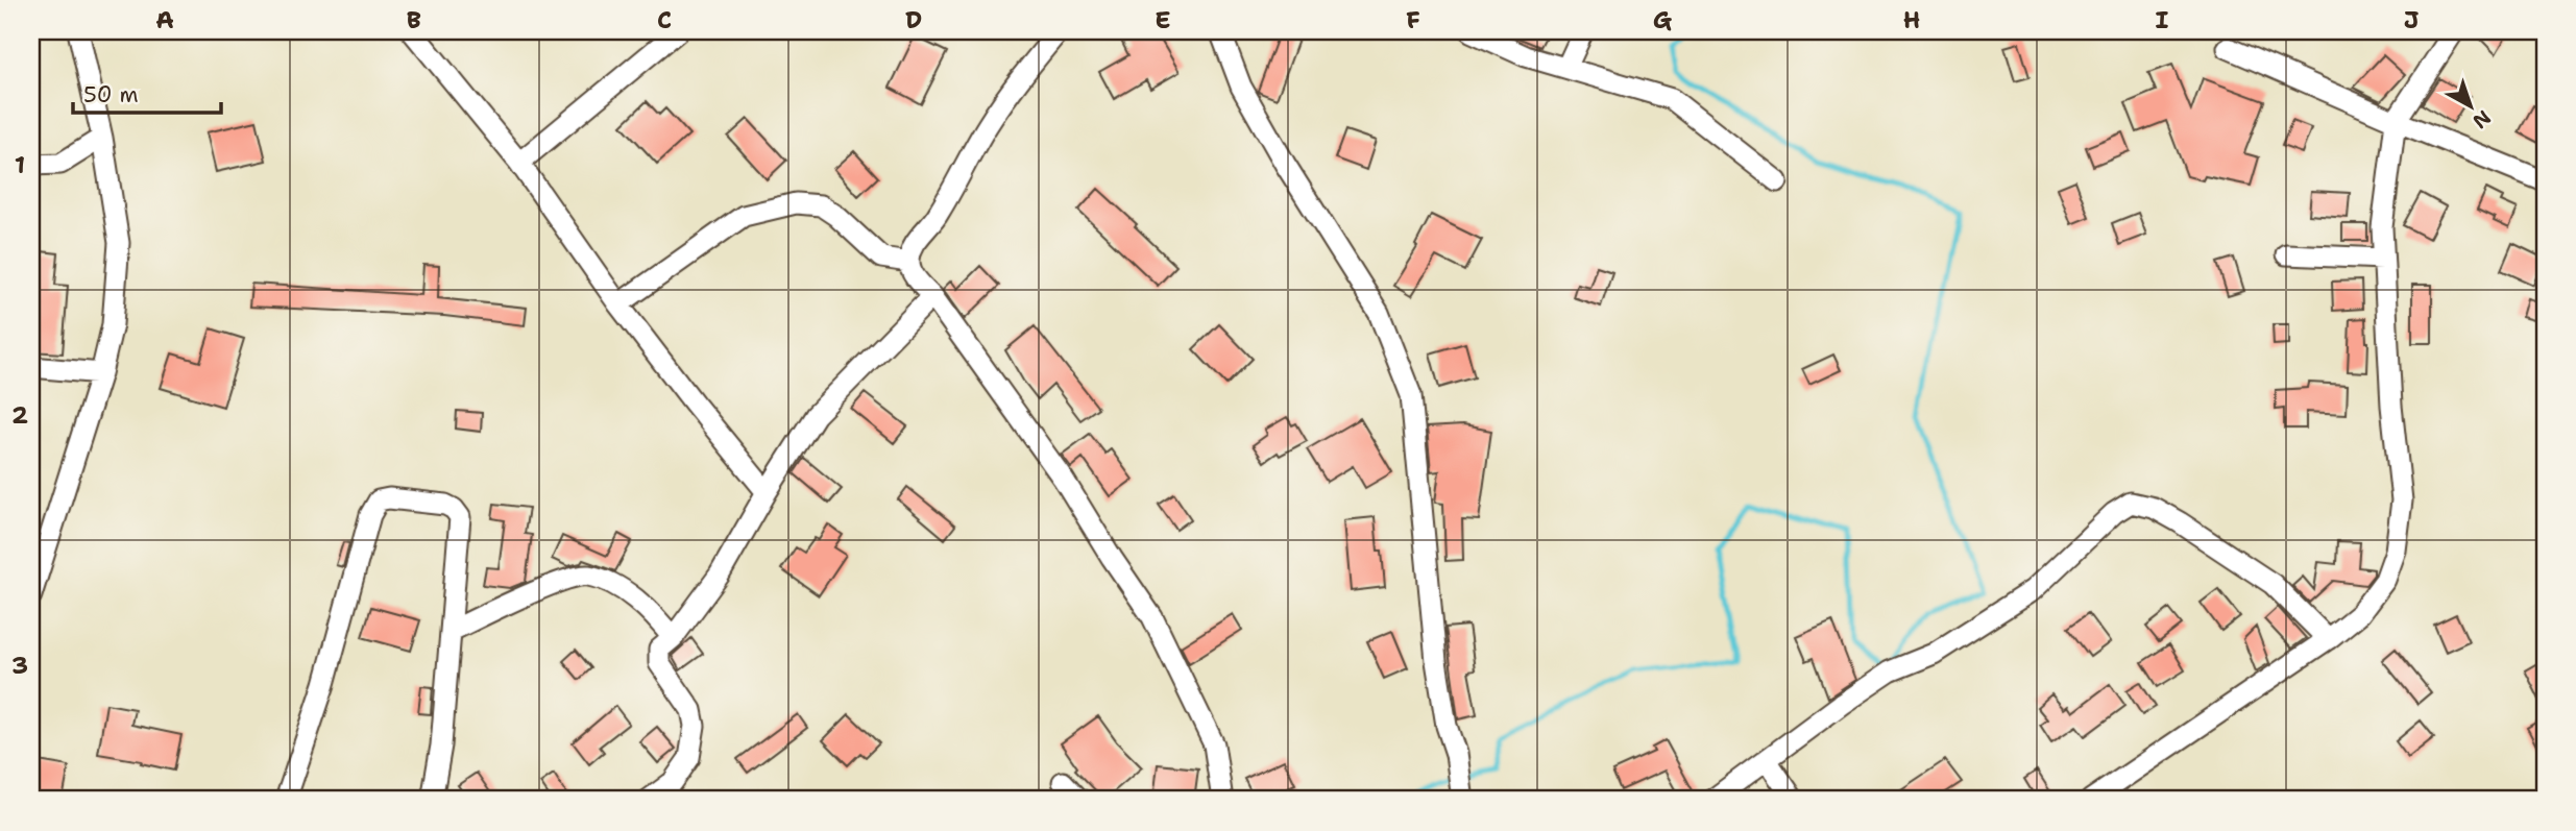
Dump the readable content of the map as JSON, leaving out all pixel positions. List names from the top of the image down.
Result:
{
  "scale_bar": "50 m",
  "north": "bottom right",
  "grid": {
    "columns": [
      "A",
      "B",
      "C",
      "D",
      "E",
      "F",
      "G",
      "H",
      "I",
      "J"
    ],
    "rows": ["1", "2", "3"]
  }
}
